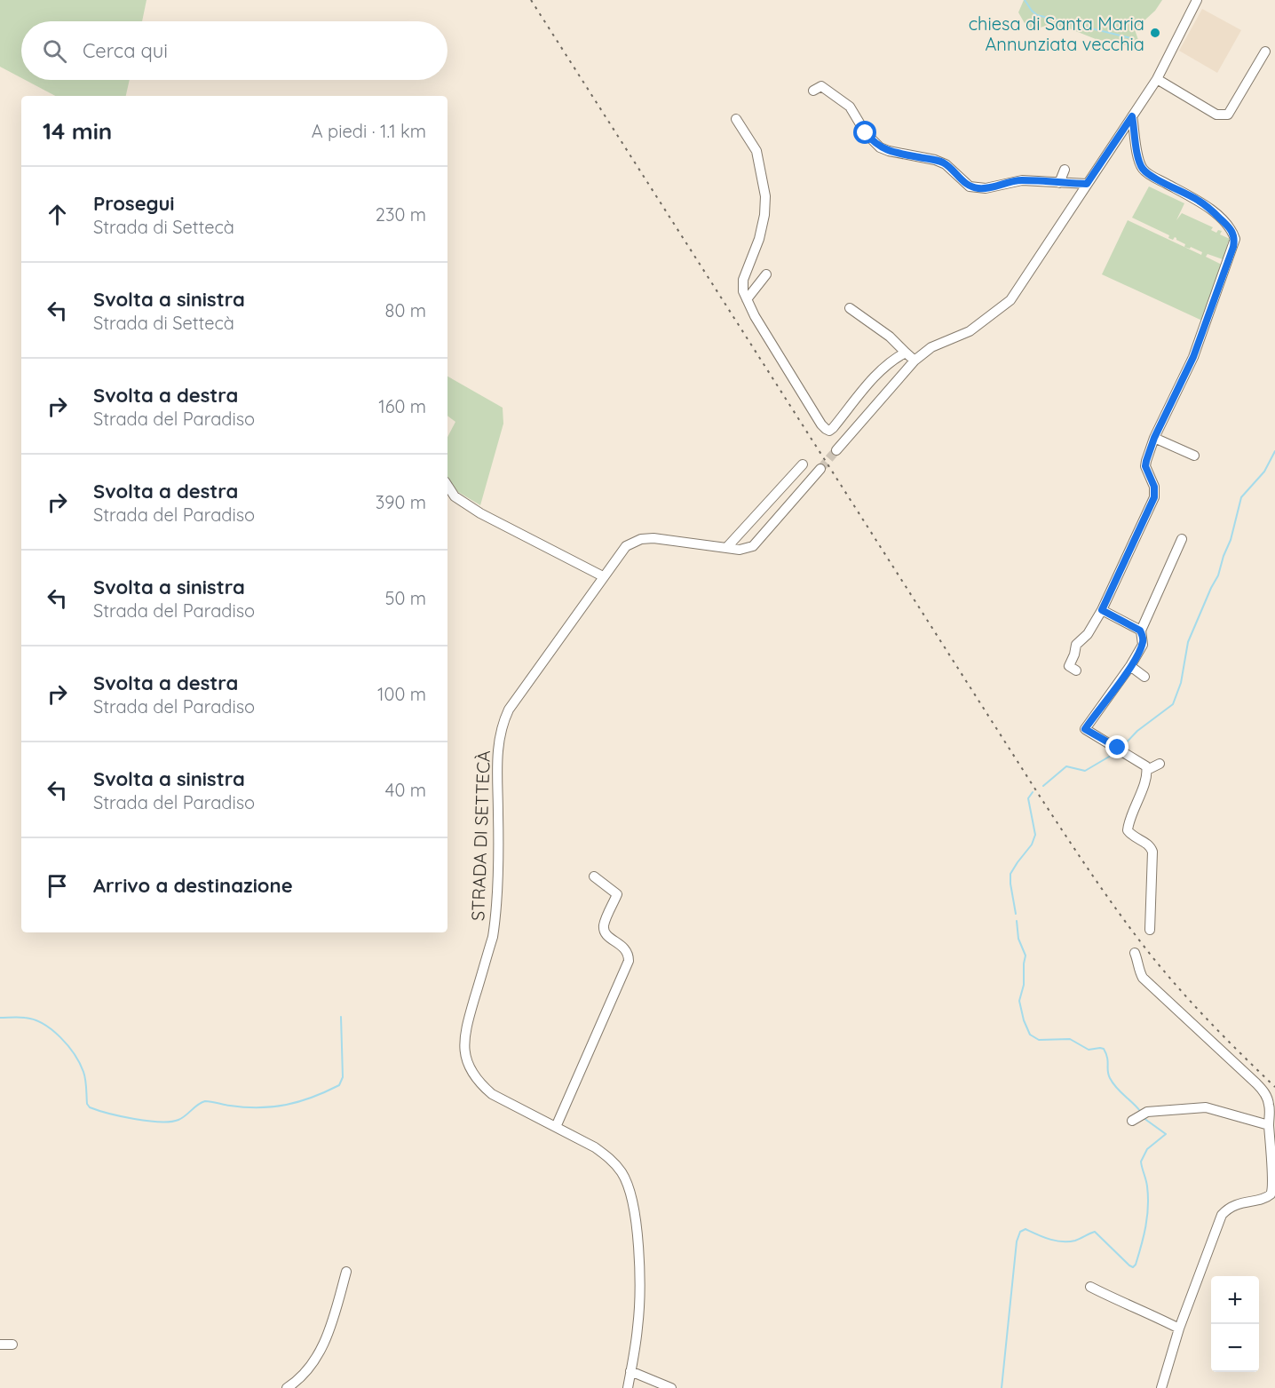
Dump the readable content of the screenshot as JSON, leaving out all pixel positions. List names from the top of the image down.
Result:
{
  "streets": {
    "street": ["STRADA DI SETTECÀ"]
  },
  "places": ["chiesa di Santa Maria Annunziata vecchia"],
  "page": {
    "search": "Cerca qui",
    "heading": ["14 min", "A piedi · 1.1 km"],
    "list": [
      ["Prosegui", "Strada di Settecà", "230 m"],
      ["Svolta a sinistra", "Strada di Settecà", "80 m"],
      ["Svolta a destra", "Strada del Paradiso", "160 m"],
      ["Svolta a destra", "Strada del Paradiso", "390 m"],
      ["Svolta a sinistra", "Strada del Paradiso", "50 m"],
      ["Svolta a destra", "Strada del Paradiso", "100 m"],
      ["Svolta a sinistra", "Strada del Paradiso", "40 m"],
      "Arrivo a destinazione"
    ],
    "map_buttons": ["+", "−"]
  }
}
